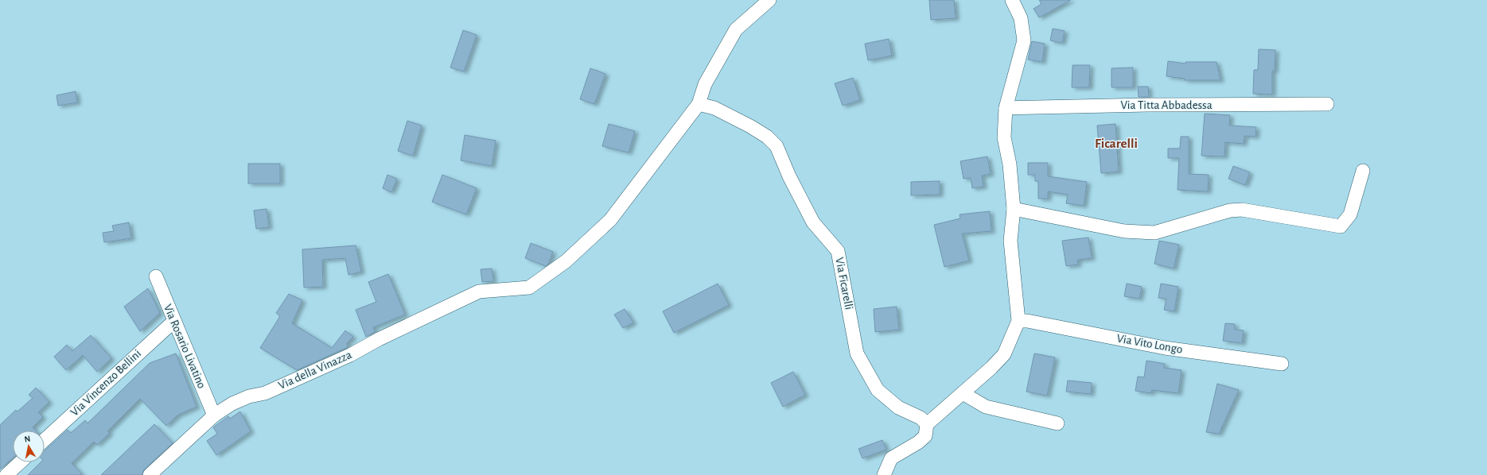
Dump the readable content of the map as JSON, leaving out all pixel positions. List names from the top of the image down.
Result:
{
  "streets": {
    "street": [
      "Via Titta Abbadessa",
      "Via Ficarelli",
      "Via Vito Longo",
      "Via Rosario Livatino",
      "Via della Vinazza",
      "Via Vincenzo Bellini"
    ]
  },
  "crossings": [
    ["Via Ficarelli", "Via della Vinazza"],
    ["Via Rosario Livatino", "Via della Vinazza"],
    ["Via Rosario Livatino", "Via Vincenzo Bellini"]
  ],
  "districts": ["Ficarelli"],
  "north": "top"
}
